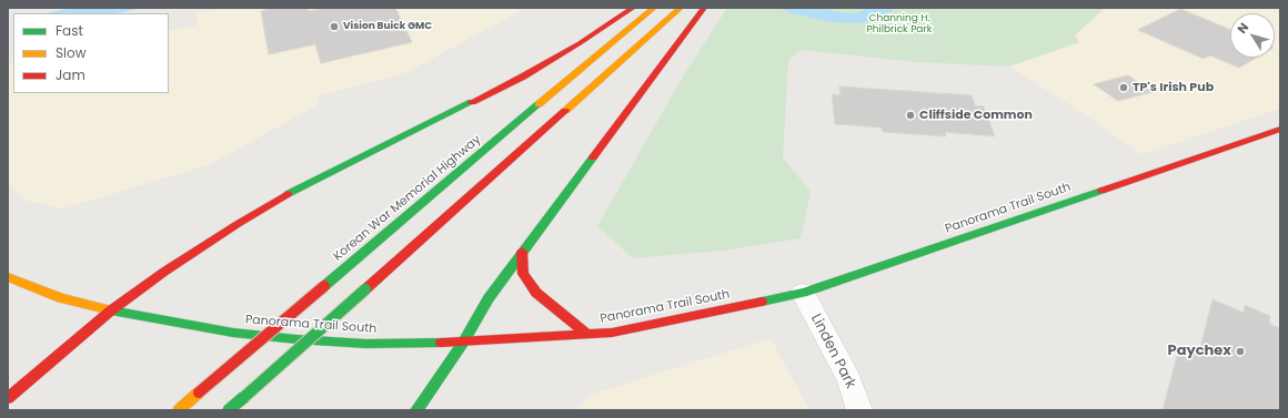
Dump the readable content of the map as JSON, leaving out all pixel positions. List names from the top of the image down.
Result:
{
  "streets": {
    "main road": ["Korean War Memorial Highway", "Panorama Trail South"],
    "street": ["Linden Park"]
  },
  "crossings": [
    ["Panorama Trail South", "Linden Park"]
  ],
  "parks": ["Channing H. Philbrick Park"],
  "places": [
    "Vision Buick GMC",
    "TP's Irish Pub",
    "Cliffside Common",
    "Paychex"
  ],
  "legend": ["Fast", "Slow", "Jam"],
  "north": "top left"
}
